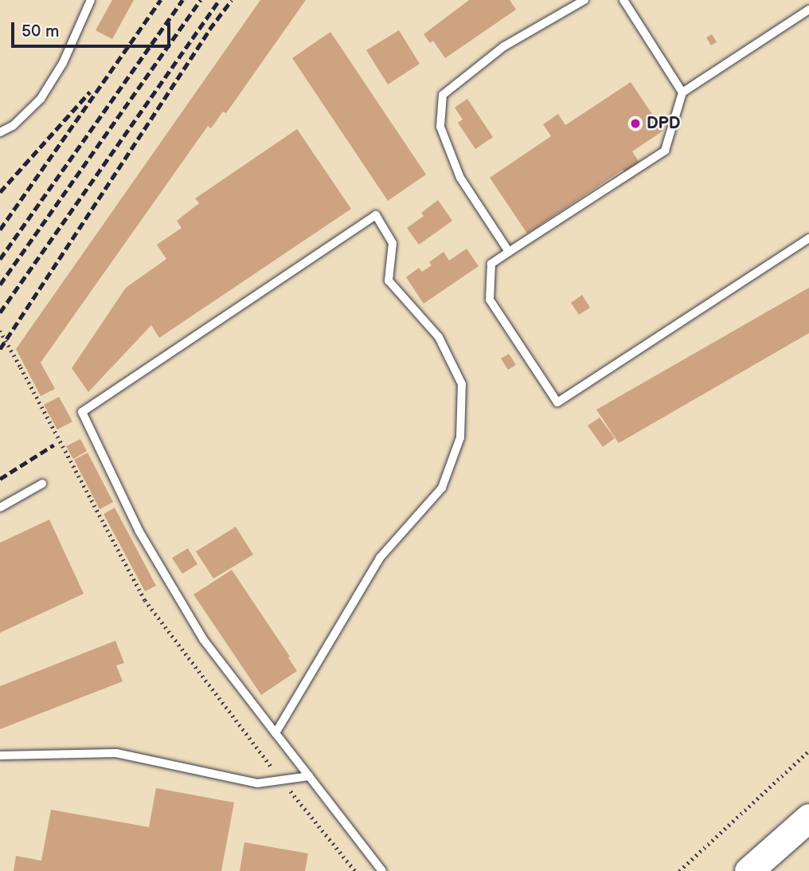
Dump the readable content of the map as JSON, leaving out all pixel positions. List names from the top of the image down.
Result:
{
  "places": ["DPD"],
  "scale_bar": "50 m"
}
